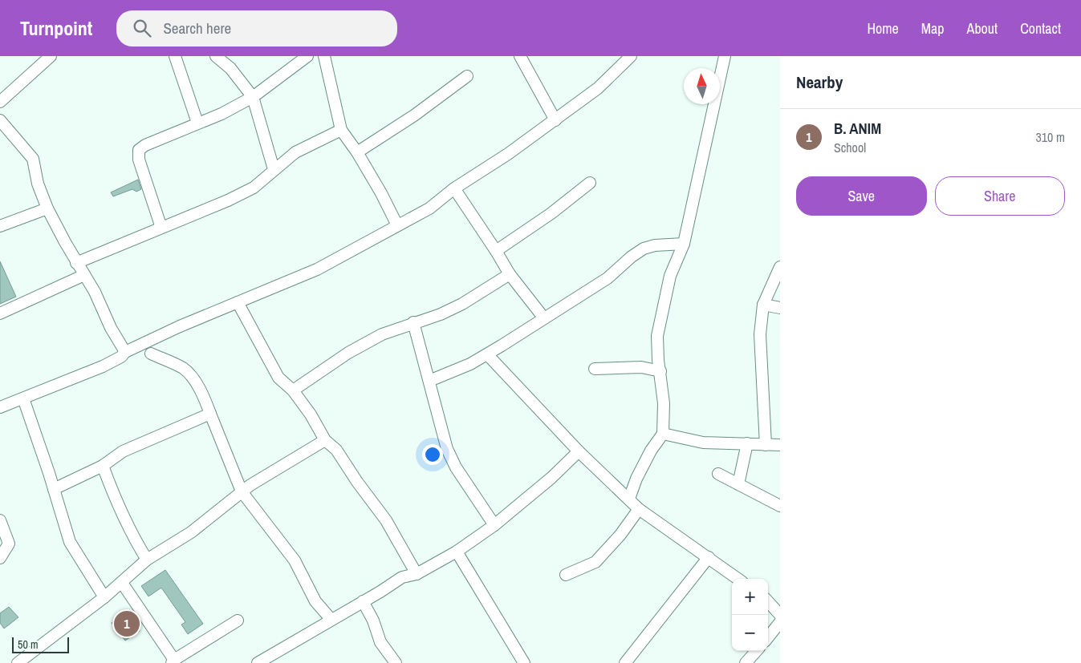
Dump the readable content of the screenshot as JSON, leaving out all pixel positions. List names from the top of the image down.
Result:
{
  "scale_bar": "50 m",
  "north": "top",
  "page": {
    "header": "Turnpoint",
    "search": "Search here",
    "nav": [
      "Home",
      "Map",
      "About",
      "Contact"
    ],
    "heading": "Nearby",
    "list": [
      {
        "mark": "1",
        "name": "B. ANIM",
        "note": "School",
        "value": "310 m"
      }
    ],
    "buttons": ["Save", "Share"],
    "map_buttons": ["+", "−"],
    "pins": "1",
    "scale": "50 m"
  }
}
